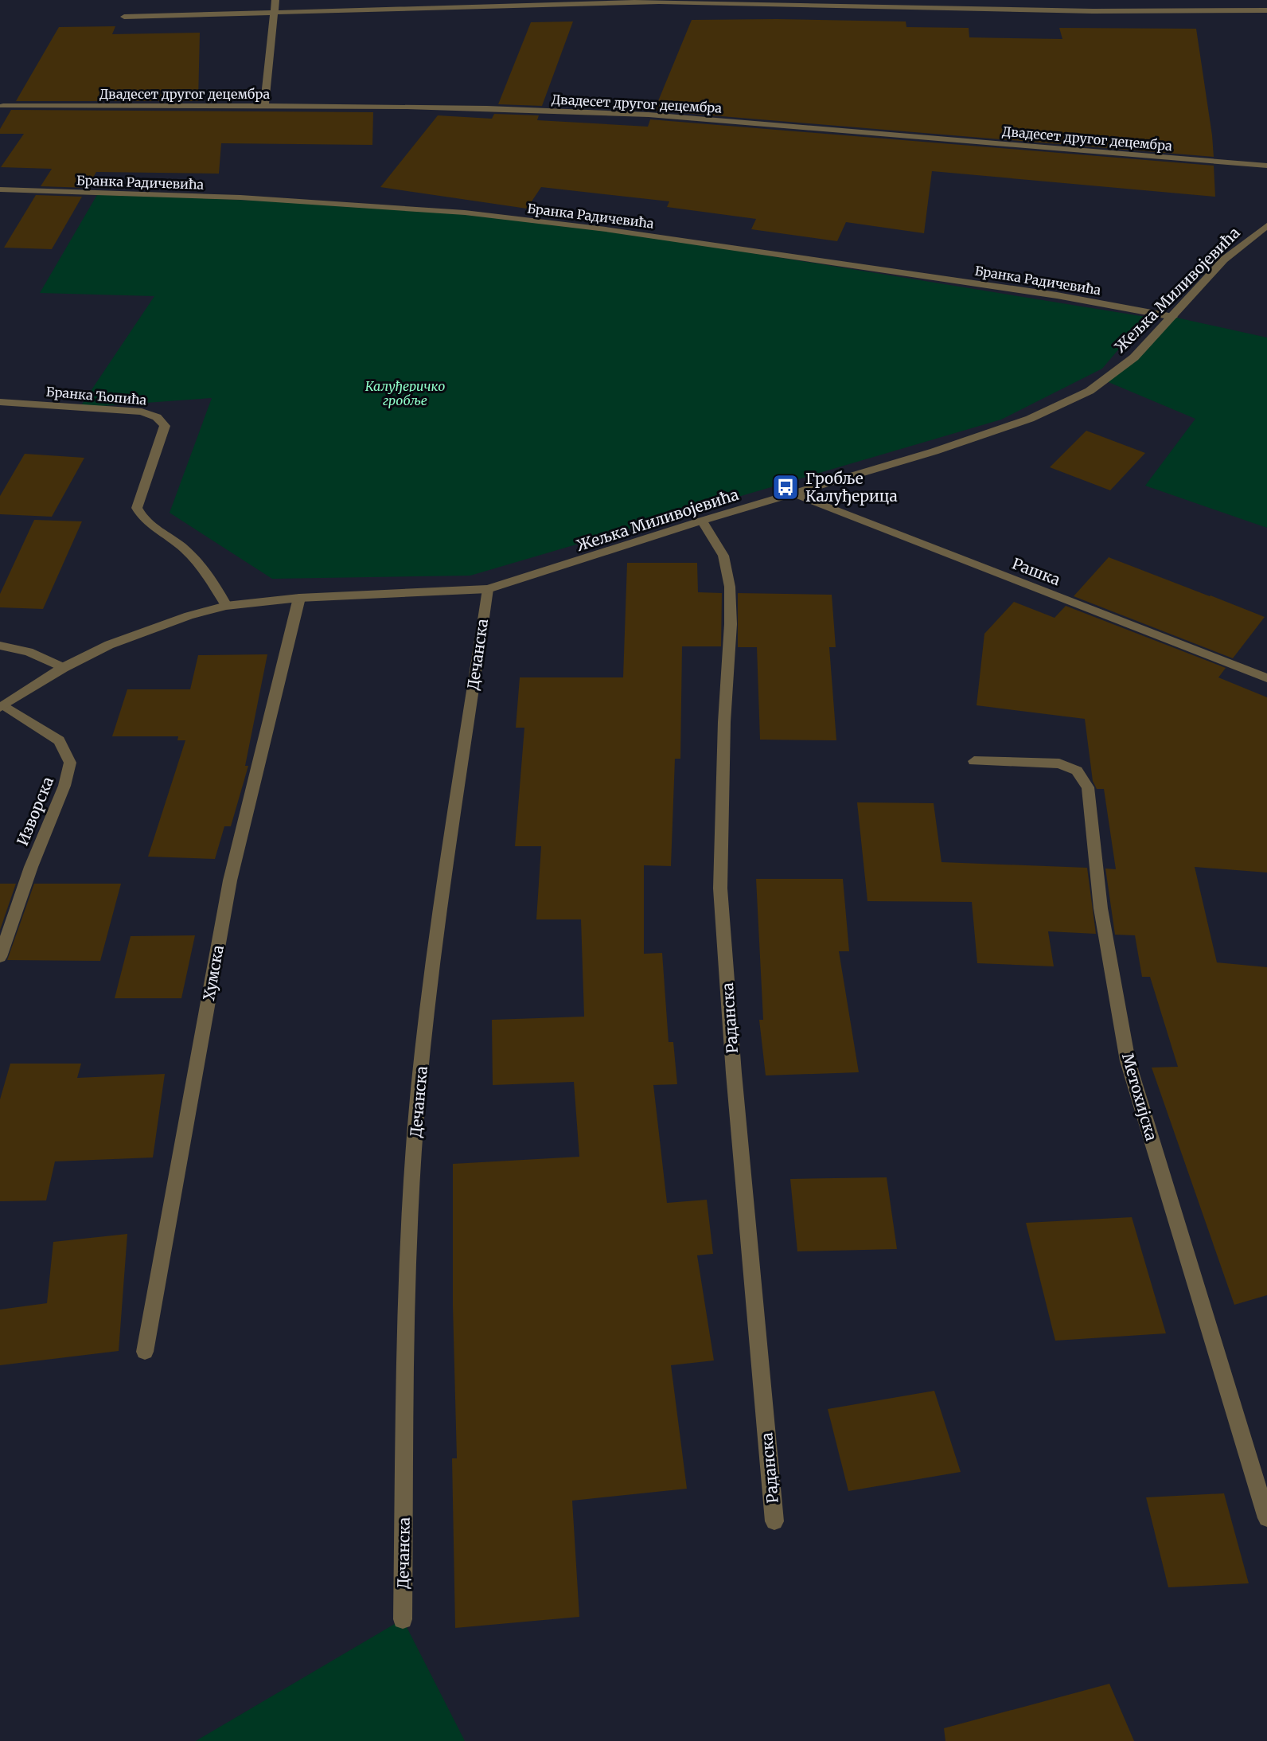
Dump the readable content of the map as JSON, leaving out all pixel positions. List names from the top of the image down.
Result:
{
  "streets": {
    "street": [
      "Двадесет другог децембра",
      "Бранка Радичевића",
      "Жељка Миливојевића",
      "Бранка Ћопића",
      "Рашка",
      "Дечанска",
      "Изворска",
      "Хумска",
      "Раданска",
      "Метохијска"
    ]
  },
  "crossings": [
    ["Бранка Радичевића", "Жељка Миливојевића"],
    ["Жељка Миливојевића", "Бранка Ћопића"],
    ["Жељка Миливојевића", "Рашка"],
    ["Жељка Миливојевића", "Дечанска"],
    ["Жељка Миливојевића", "Изворска"],
    ["Жељка Миливојевића", "Хумска"],
    ["Жељка Миливојевића", "Раданска"]
  ],
  "parks": ["Калуђеричко гробље"],
  "places": {
    "bus stop": ["Гробље Калуђерица"]
  }
}
